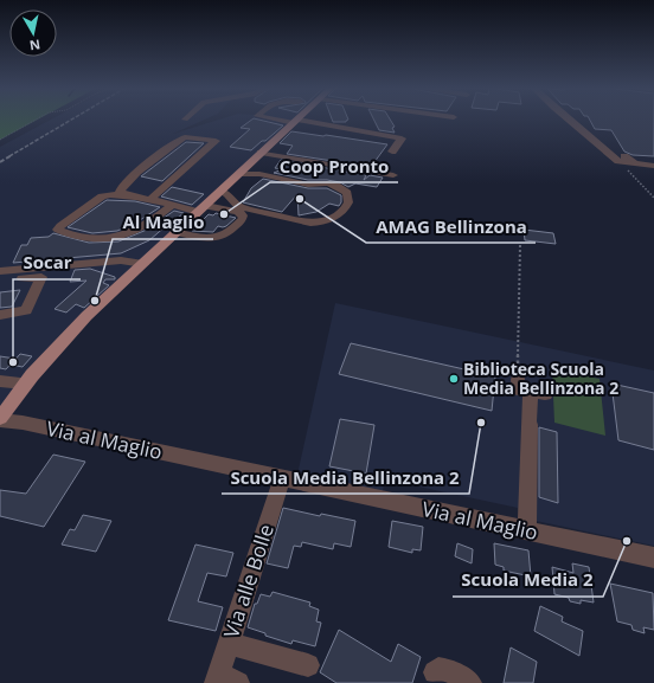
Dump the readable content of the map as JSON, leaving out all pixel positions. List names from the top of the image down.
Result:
{
  "streets": {
    "street": ["Via al Maglio", "Via alle Bolle"]
  },
  "crossings": [
    ["Via al Maglio", "Via alle Bolle"]
  ],
  "places": [
    "AMAG Bellinzona",
    "Coop Pronto",
    "Al Maglio",
    "Socar",
    "Biblioteca Scuola Media Bellinzona 2",
    "Scuola Media Bellinzona 2",
    "Scuola Media 2"
  ],
  "north": "bottom"
}
